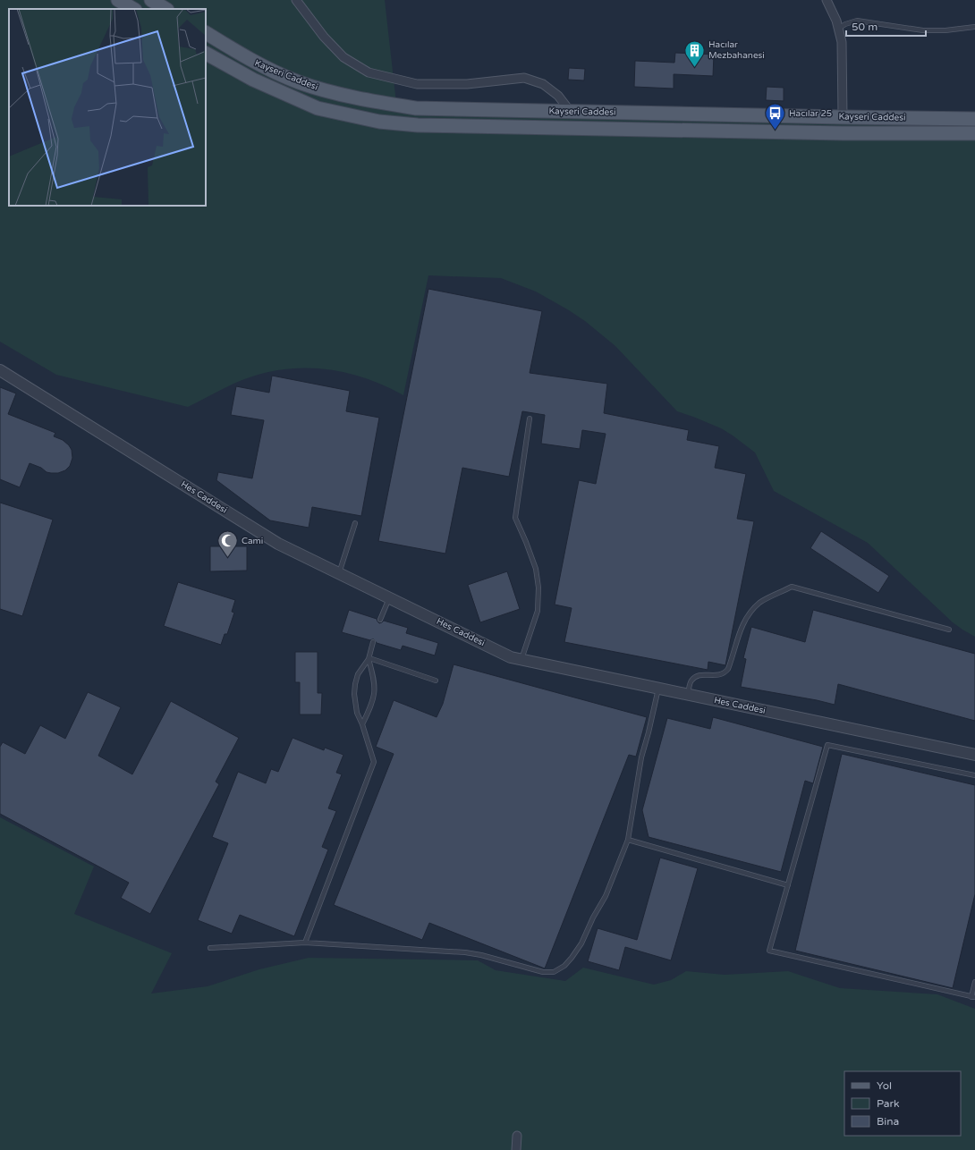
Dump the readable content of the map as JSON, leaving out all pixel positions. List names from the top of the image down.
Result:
{
  "streets": {
    "main road": ["Kayseri Caddesi"],
    "street": ["Hes Caddesi"]
  },
  "places": {
    "building": ["Hacılar Mezbahanesi"],
    "bus stop": ["Hacılar 25"],
    "mosque": ["Cami"]
  },
  "legend": ["Yol", "Park", "Bina"],
  "scale_bar": "50 m"
}
